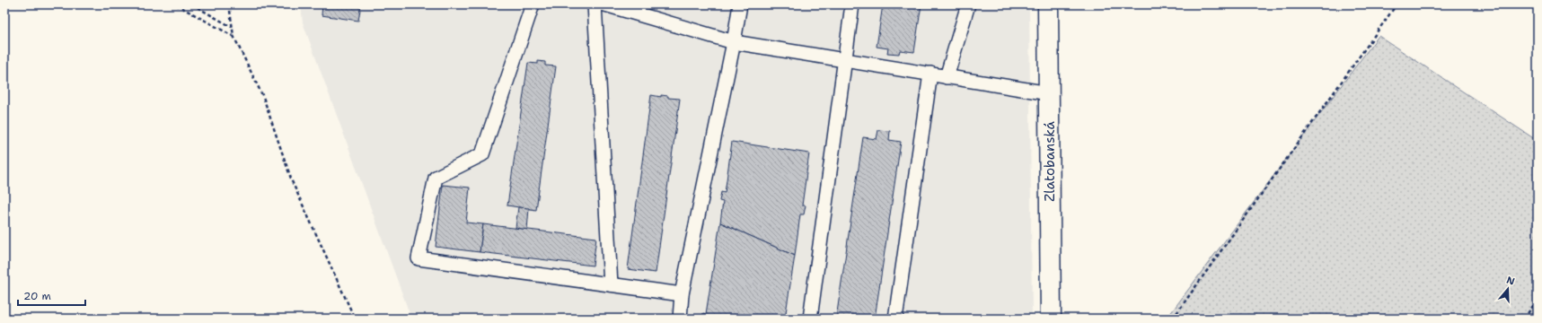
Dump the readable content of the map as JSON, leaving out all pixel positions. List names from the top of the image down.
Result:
{
  "streets": {
    "street": ["Zlatobanská"]
  },
  "scale_bar": "20 m",
  "north": "top"
}
